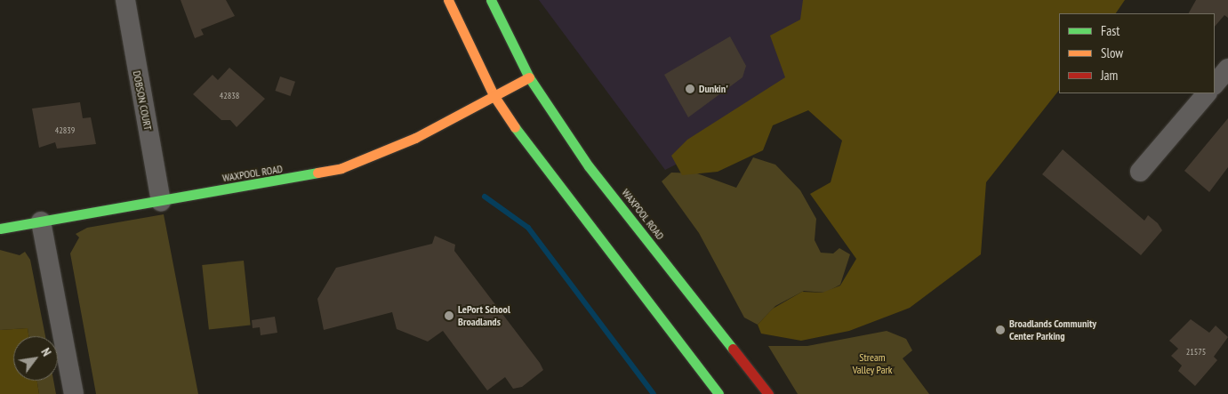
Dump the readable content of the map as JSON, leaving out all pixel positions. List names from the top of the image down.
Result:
{
  "streets": {
    "street": ["DOBSON COURT", "WAXPOOL ROAD"]
  },
  "crossings": [
    ["DOBSON COURT", "WAXPOOL ROAD"]
  ],
  "parks": ["Stream Valley Park"],
  "places": ["Dunkin'", "LePort School Broadlands", "Broadlands Community Center Parking"],
  "house_numbers": ["42838", "42839", "21575"],
  "legend": ["Fast", "Slow", "Jam"],
  "north": "top right"
}
